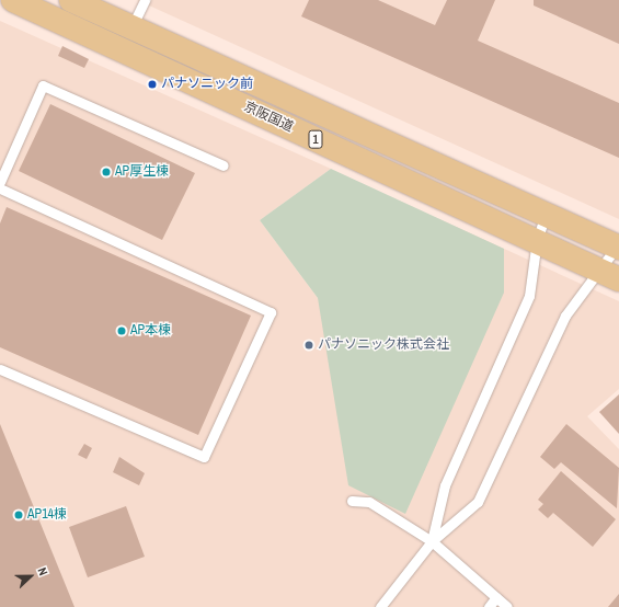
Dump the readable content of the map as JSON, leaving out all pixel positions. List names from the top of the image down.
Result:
{
  "streets": {
    "highway": ["京阪国道", "1"]
  },
  "places": [
    "パナソニック前",
    "AP厚生棟",
    "AP本棟",
    "パナソニック株式会社",
    "AP14棟"
  ],
  "north": "right"
}
